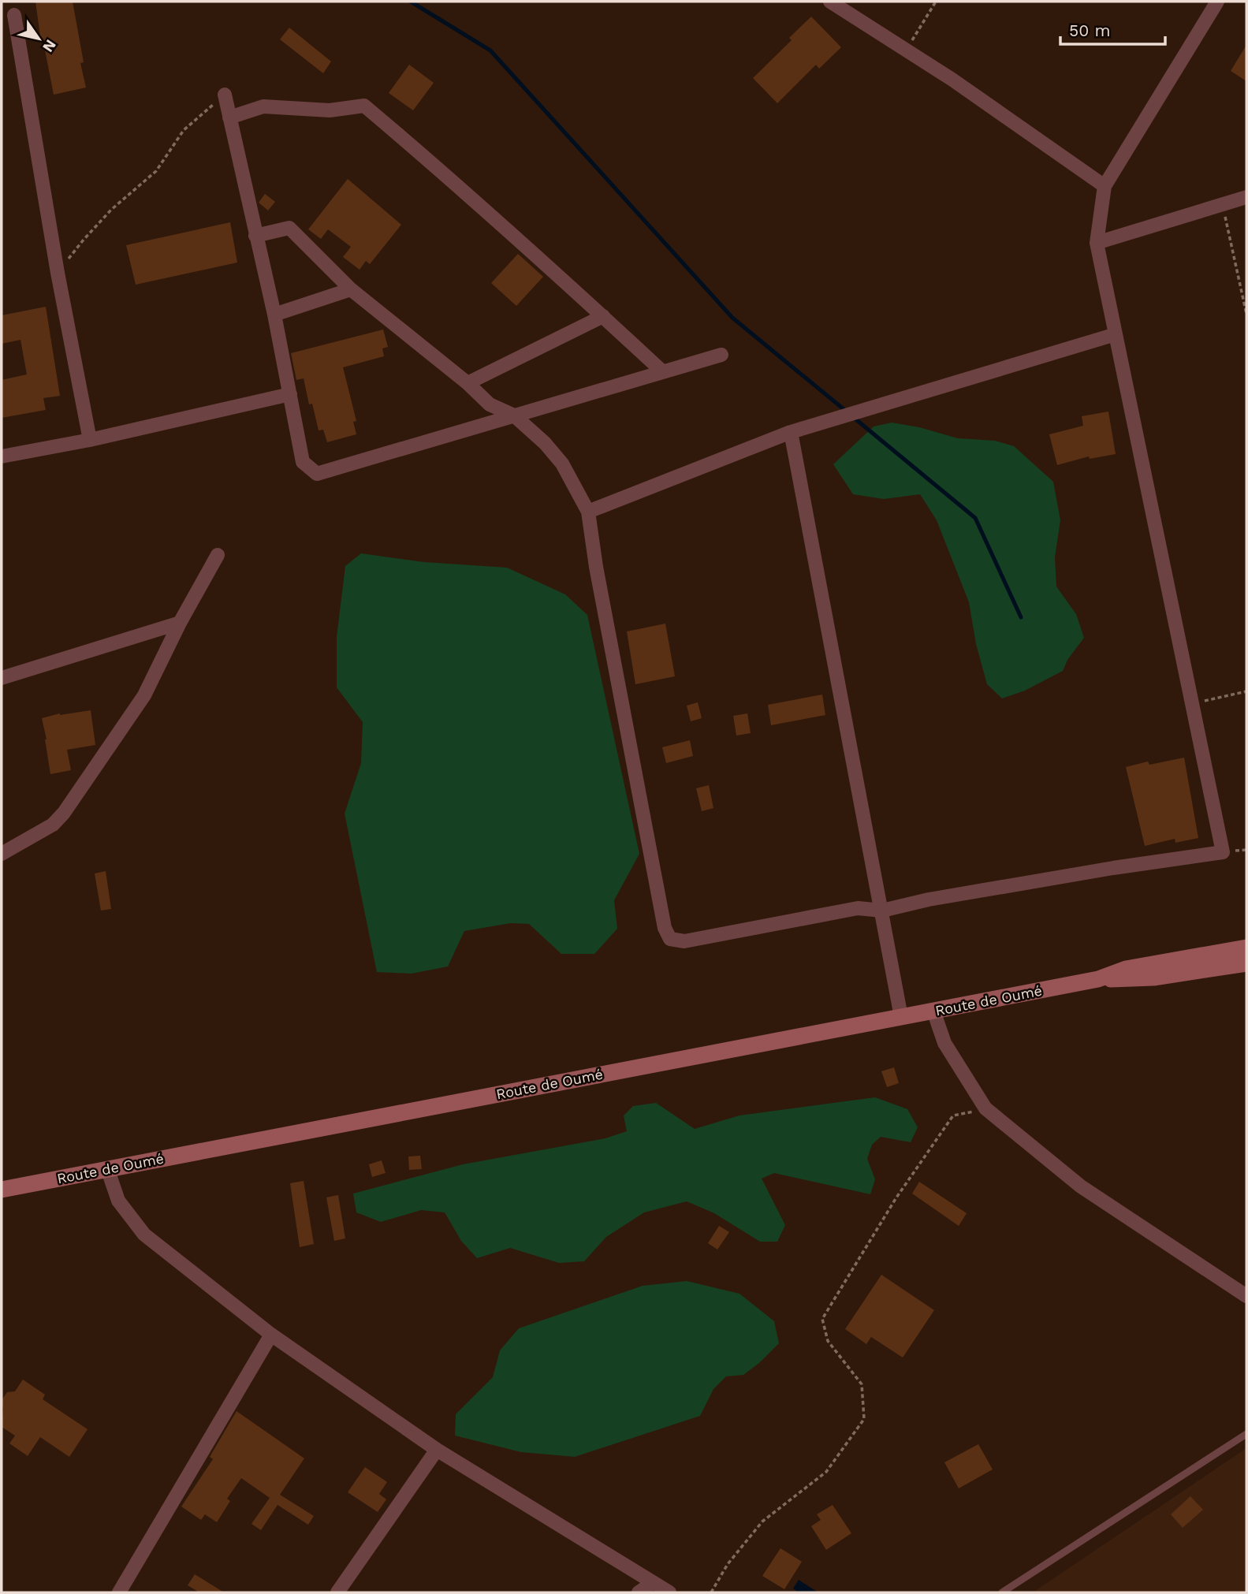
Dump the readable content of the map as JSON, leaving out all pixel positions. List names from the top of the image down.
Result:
{
  "streets": {
    "main road": ["Route de Oumé"]
  },
  "scale_bar": "50 m",
  "north": "bottom right"
}
